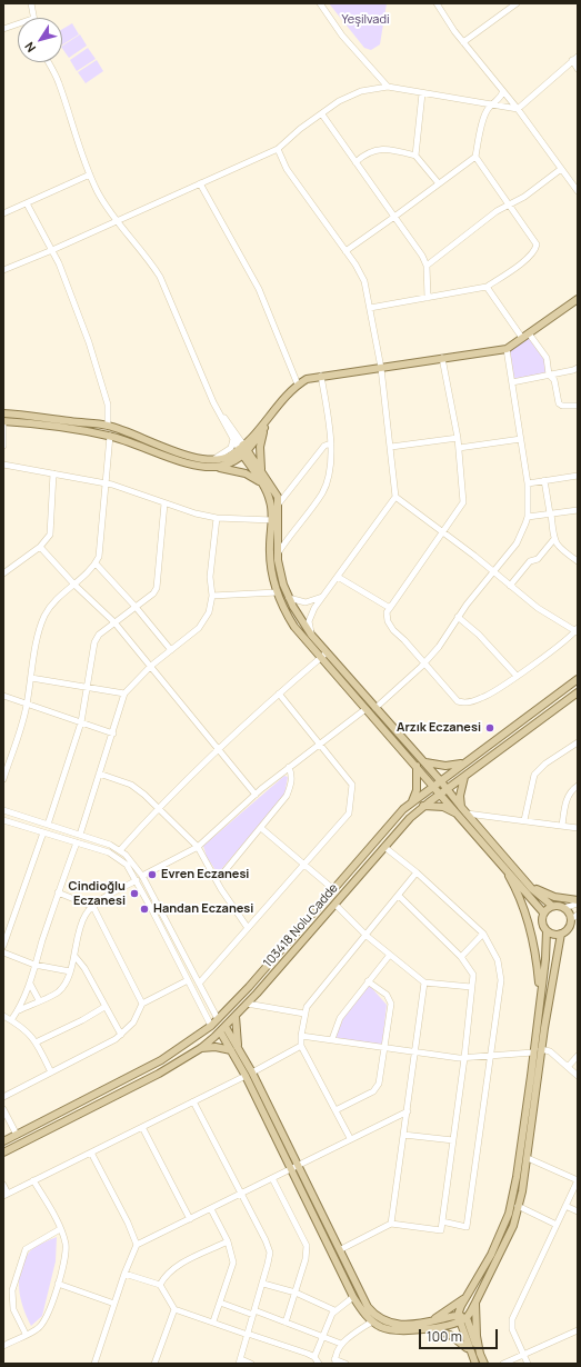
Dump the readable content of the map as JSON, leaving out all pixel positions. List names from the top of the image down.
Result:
{
  "streets": {
    "main road": ["103418 Nolu Cadde"]
  },
  "parks": ["Yeşilvadi"],
  "places": [
    "Arzık Eczanesi",
    "Evren Eczanesi",
    "Cindioğlu Eczanesi",
    "Handan Eczanesi"
  ],
  "scale_bar": "100 m",
  "north": "bottom left"
}
